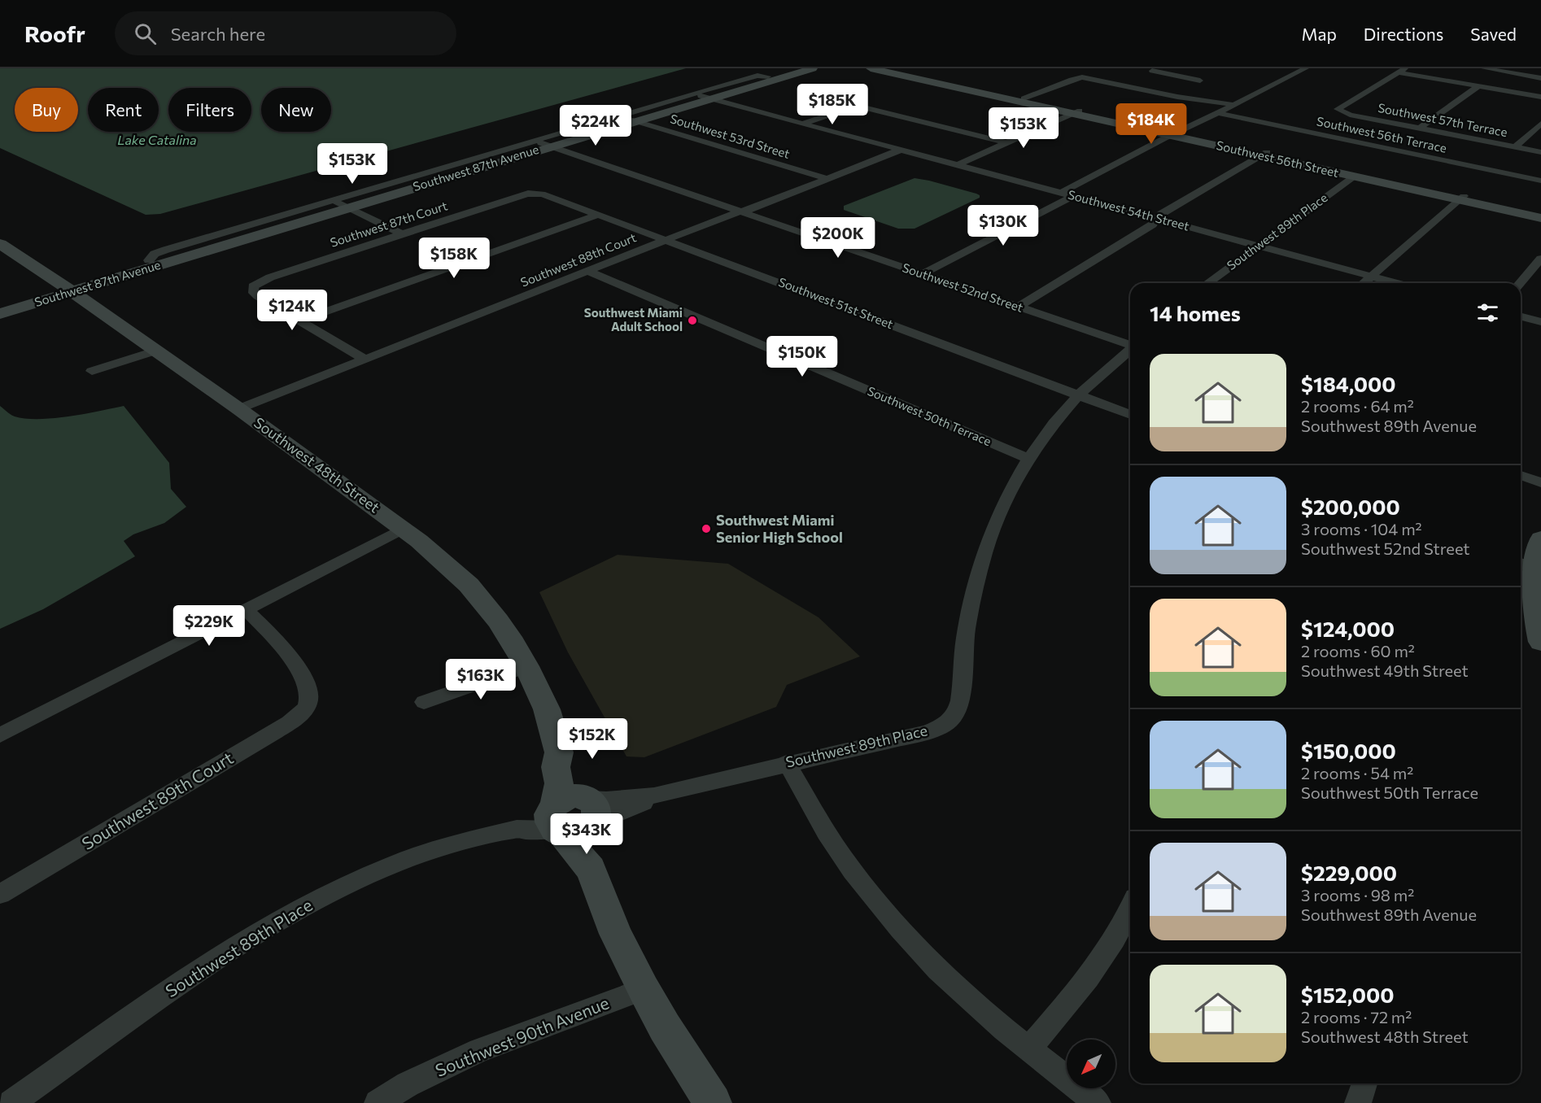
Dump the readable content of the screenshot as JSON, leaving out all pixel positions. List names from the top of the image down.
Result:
{
  "streets": {
    "main road": ["Southwest 56th Street", "Southwest 87th Avenue", "Southwest 48th Street"],
    "street": [
      "Southwest 57th Terrace",
      "Southwest 56th Terrace",
      "Southwest 53rd Street",
      "Southwest 54th Street",
      "Southwest 87th Court",
      "Southwest 89th Place",
      "Southwest 88th Court",
      "Southwest 52nd Street",
      "Southwest 51st Street",
      "Southwest 50th Terrace",
      "Southwest 89th Court",
      "Southwest 90th Avenue"
    ]
  },
  "crossings": [
    ["Southwest 53rd Street", "Southwest 87th Avenue"],
    ["Southwest 53rd Street", "Southwest 88th Court"],
    ["Southwest 56th Street", "Southwest 89th Place"],
    ["Southwest 87th Avenue", "Southwest 54th Street"],
    ["Southwest 87th Avenue", "Southwest 52nd Street"],
    ["Southwest 87th Avenue", "Southwest 48th Street"],
    ["Southwest 54th Street", "Southwest 89th Place"],
    ["Southwest 54th Street", "Southwest 88th Court"],
    ["Southwest 87th Court", "Southwest 51st Street"],
    ["Southwest 89th Place", "Southwest 51st Street"],
    ["Southwest 89th Place", "Southwest 50th Terrace"],
    ["Southwest 89th Place", "Southwest 48th Street"],
    ["Southwest 88th Court", "Southwest 52nd Street"],
    ["Southwest 88th Court", "Southwest 51st Street"],
    ["Southwest 88th Court", "Southwest 50th Terrace"],
    ["Southwest 88th Court", "Southwest 48th Street"]
  ],
  "water": ["Lake Catalina"],
  "places": ["Southwest Miami Adult School", "Southwest Miami Senior High School"],
  "north": "bottom left",
  "page": {
    "header": "Roofr",
    "search": "Search here",
    "nav": ["Map", "Directions", "Saved"],
    "price": [
      "$185K",
      "$184K",
      "$224K",
      "$153K",
      "$153K",
      "$130K",
      "$200K",
      "$158K",
      "$124K",
      "$150K",
      "$229K",
      "$163K",
      "$152K",
      "$343K"
    ],
    "chip": [
      "Buy",
      "Rent",
      "Filters",
      "New"
    ],
    "heading": "14 homes",
    "list": [
      {
        "name": "$184,000",
        "note": "2 rooms · 64 m² · Southwest 89th Avenue"
      },
      {
        "name": "$200,000",
        "note": "3 rooms · 104 m² · Southwest 52nd Street"
      },
      {
        "name": "$124,000",
        "note": "2 rooms · 60 m² · Southwest 49th Street"
      },
      {
        "name": "$150,000",
        "note": "2 rooms · 54 m² · Southwest 50th Terrace"
      },
      {
        "name": "$229,000",
        "note": "3 rooms · 98 m² · Southwest 89th Avenue"
      },
      {
        "name": "$152,000",
        "note": "2 rooms · 72 m² · Southwest 48th Street"
      }
    ]
  }
}
